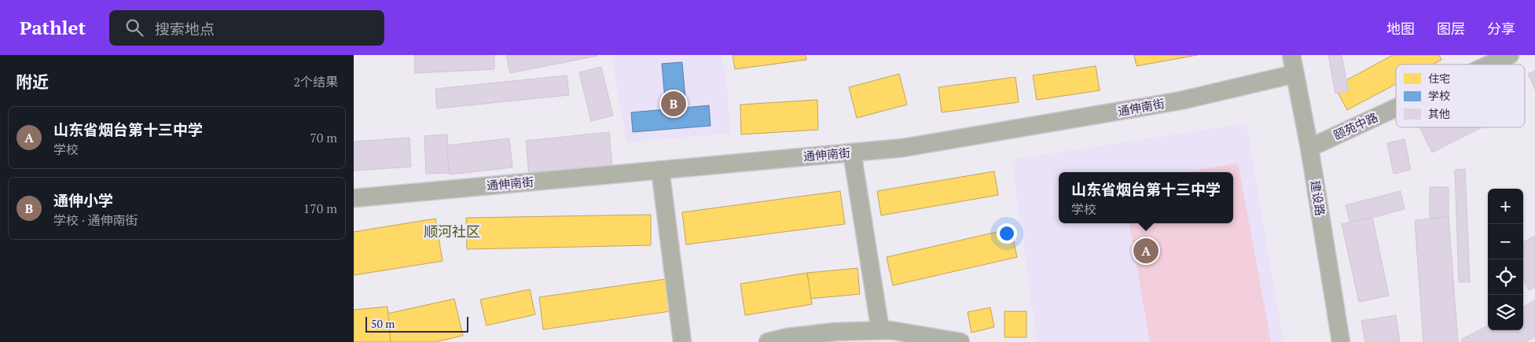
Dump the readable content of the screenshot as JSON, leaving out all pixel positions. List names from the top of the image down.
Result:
{
  "streets": {
    "street": ["通伸南街", "颐苑中路", "建设路"]
  },
  "crossings": [
    ["通伸南街", "建设路"],
    ["颐苑中路", "建设路"]
  ],
  "districts": ["顺河社区"],
  "legend": ["住宅", "学校", "其他"],
  "scale_bar": "50 m",
  "page": {
    "header": "Pathlet",
    "search": "搜索地点",
    "nav": ["地图", "图层", "分享"],
    "heading": ["附近", "2个结果"],
    "pins": ["B", "A"],
    "list": [
      {
        "mark": "A",
        "name": "山东省烟台第十三中学",
        "note": "学校",
        "value": "70 m"
      },
      {
        "mark": "B",
        "name": "通伸小学",
        "note": "学校 · 通伸南街",
        "value": "170 m"
      }
    ],
    "popup": ["山东省烟台第十三中学", "学校"],
    "map_buttons": ["+", "−"],
    "scale": "50 m"
  }
}
